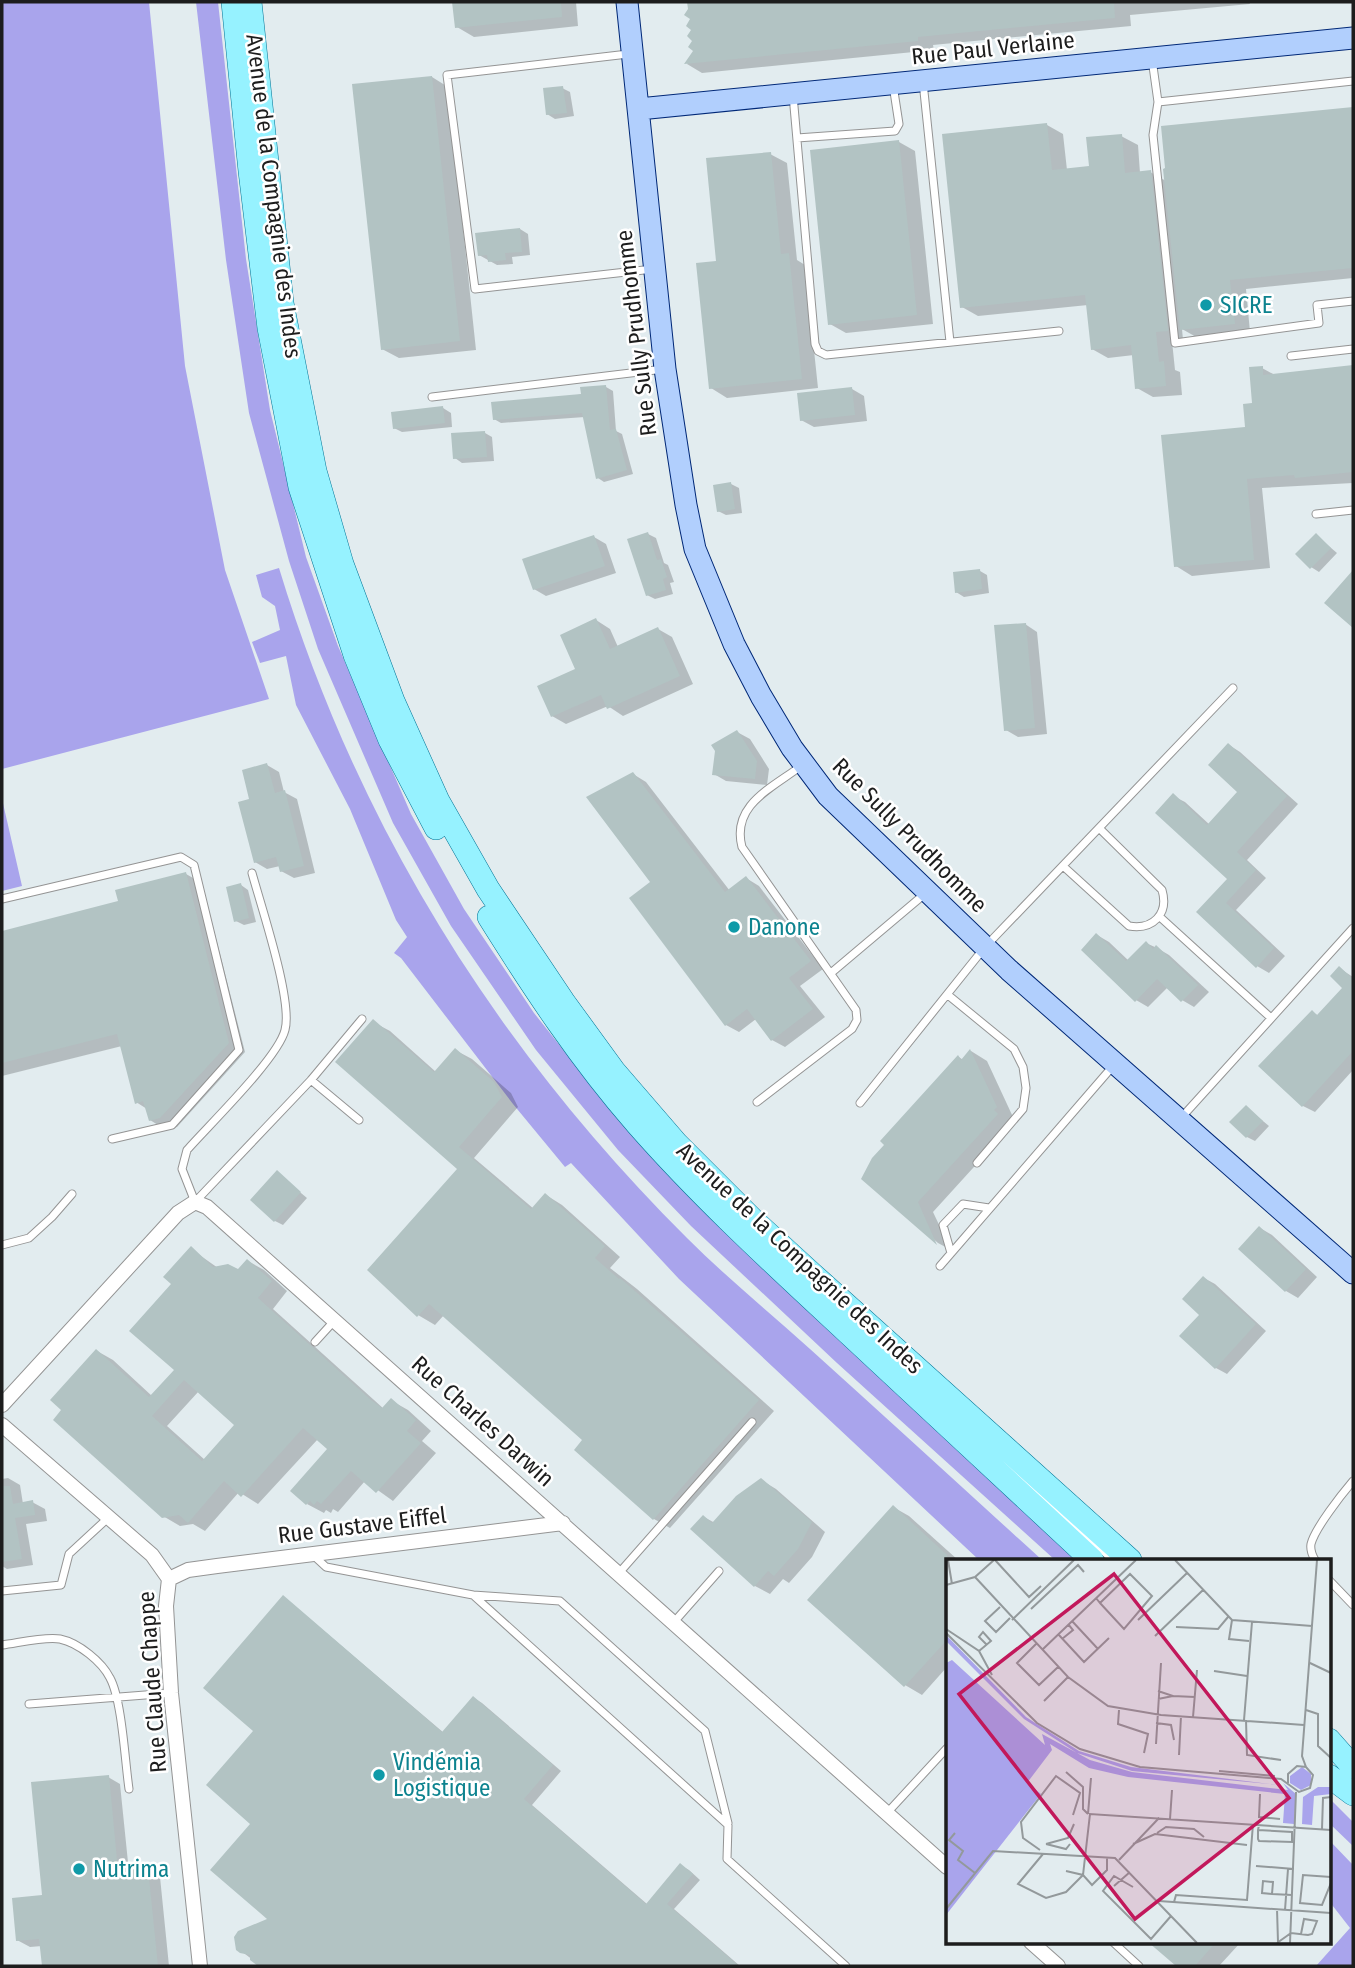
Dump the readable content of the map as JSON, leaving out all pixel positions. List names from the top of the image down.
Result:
{
  "streets": {
    "main road": ["Avenue de la Compagnie des Indes"],
    "street": [
      "Rue Paul Verlaine",
      "Rue Sully Prudhomme",
      "Rue Charles Darwin",
      "Rue Gustave Eiffel",
      "Rue Claude Chappe"
    ]
  },
  "crossings": [
    ["Rue Paul Verlaine", "Rue Sully Prudhomme"],
    ["Rue Charles Darwin", "Rue Gustave Eiffel"],
    ["Rue Gustave Eiffel", "Rue Claude Chappe"]
  ],
  "places": [
    "SICRE",
    "Danone",
    "Vindémia Logistique",
    "Nutrima"
  ]
}
